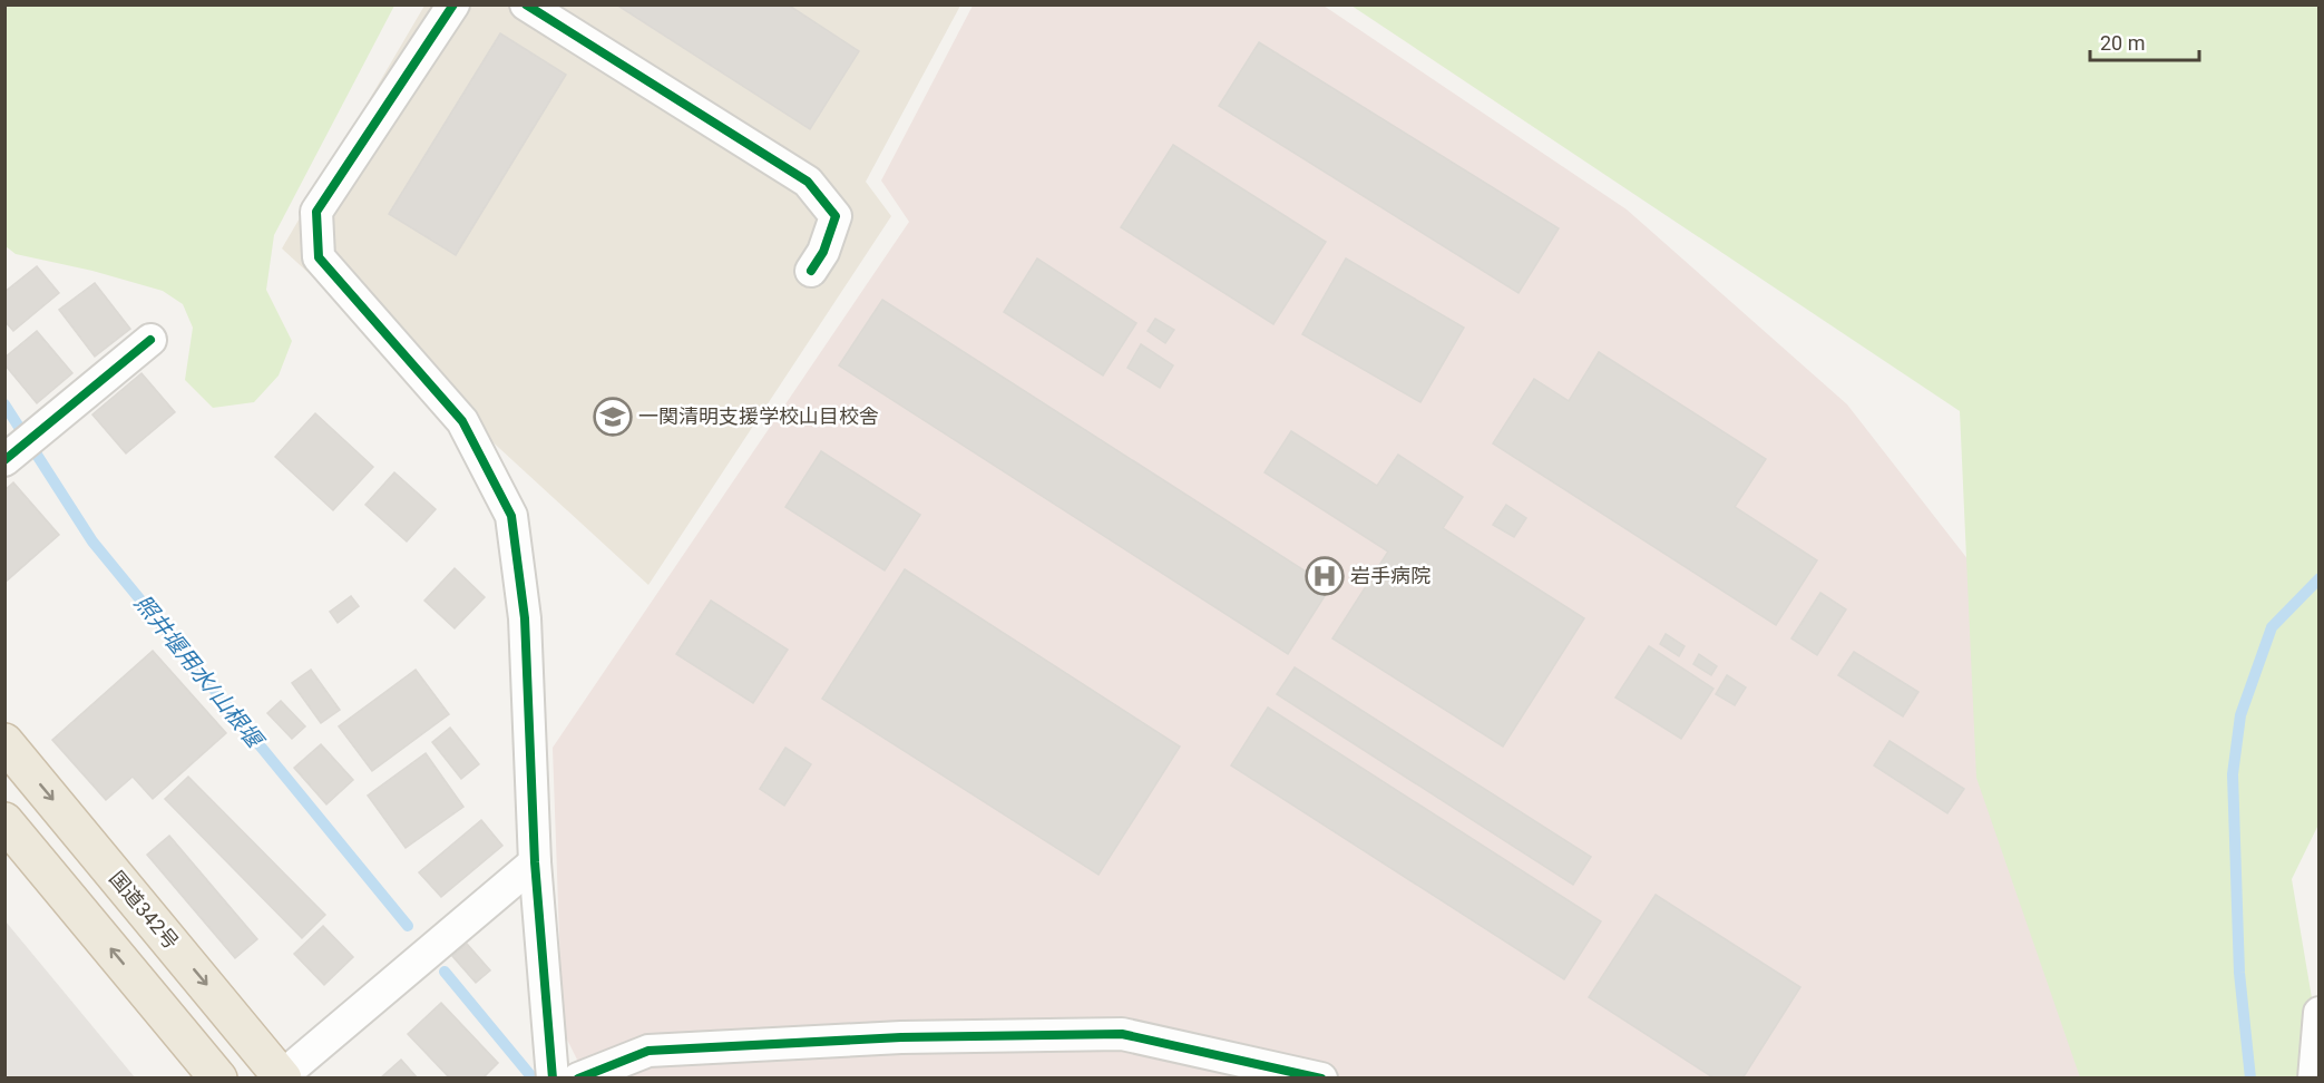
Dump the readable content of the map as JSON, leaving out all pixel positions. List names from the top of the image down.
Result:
{
  "streets": {
    "highway": ["国道342号"]
  },
  "water": ["照井堰用水/山根堰"],
  "places": {
    "school or university": ["一関清明支援学校山目校舎"],
    "hospital": ["岩手病院"]
  },
  "scale_bar": "20 m"
}
